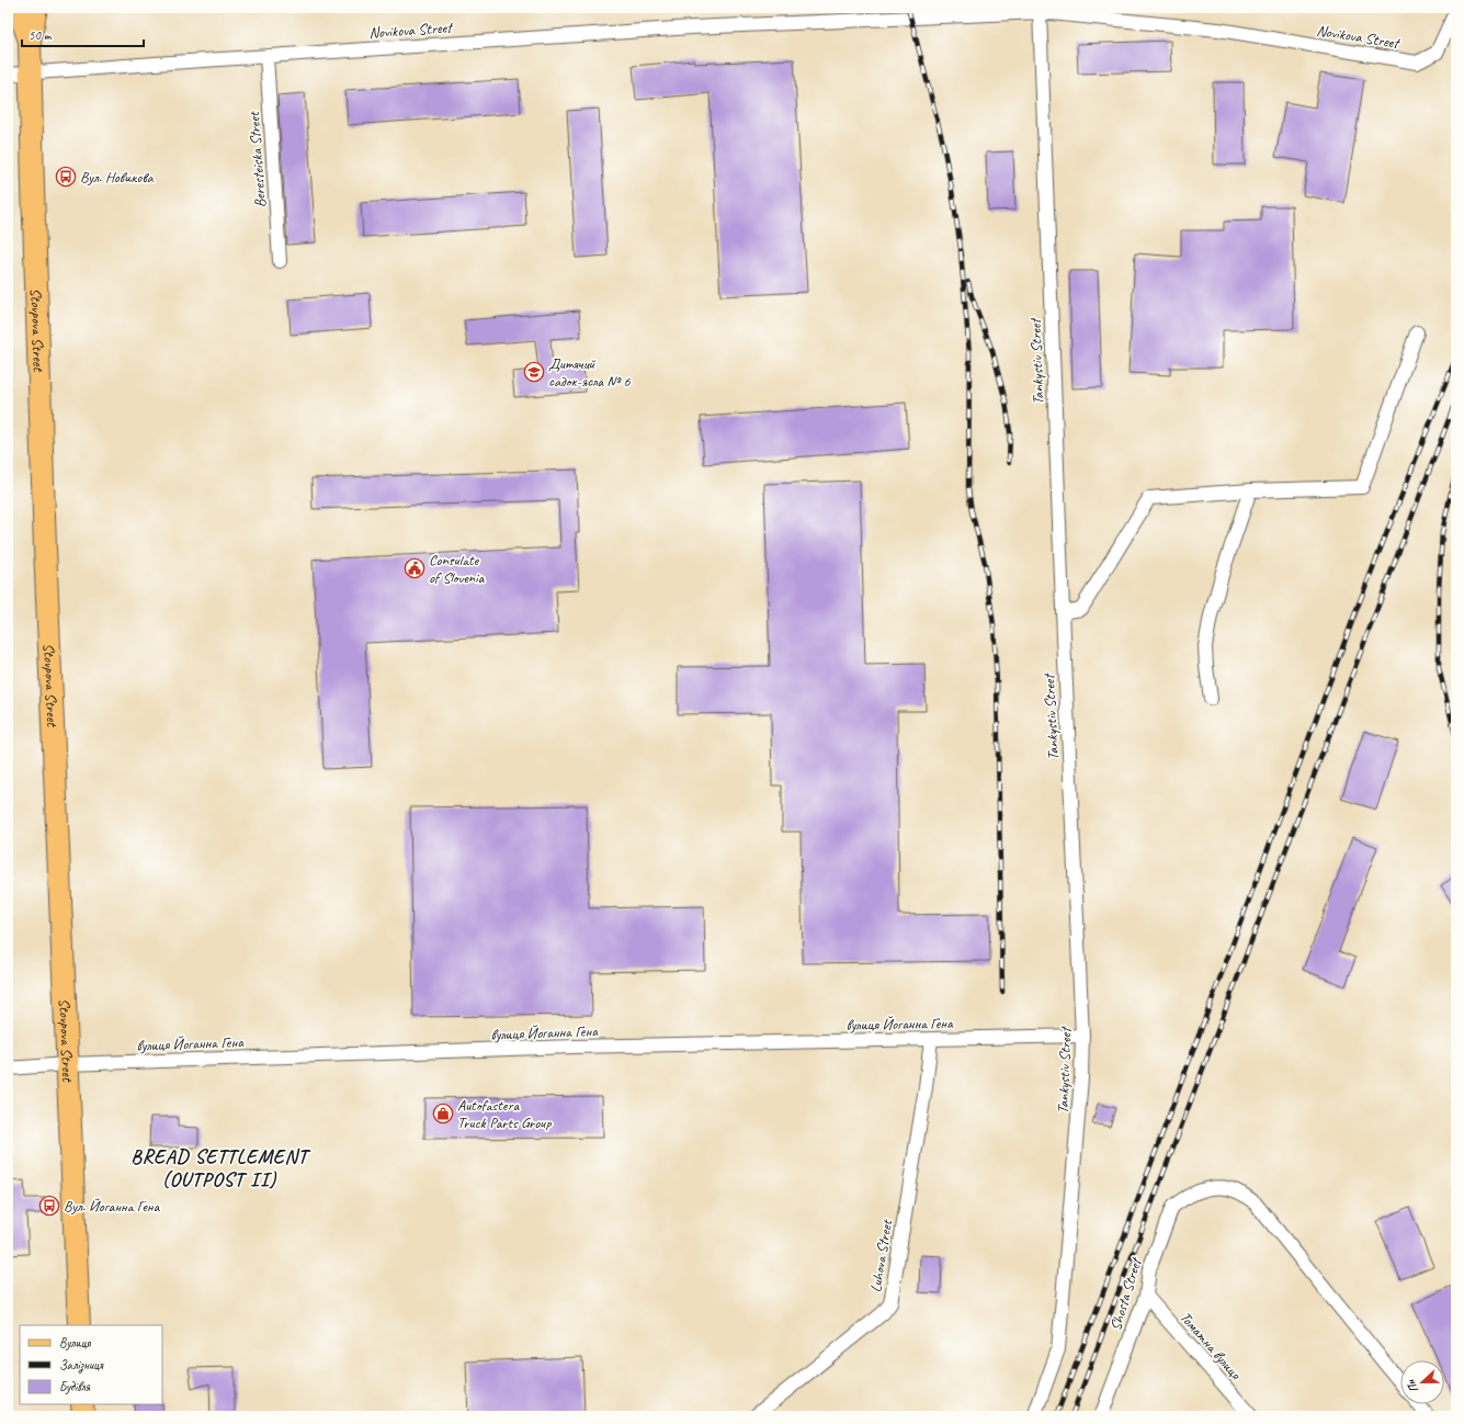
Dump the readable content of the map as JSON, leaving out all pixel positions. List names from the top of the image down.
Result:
{
  "streets": {
    "main road": ["Stovpova Street"],
    "street": [
      "Novikova Street",
      "Beresteiska Street",
      "Tankystiv Street",
      "вулиця Йоганна Гена",
      "Luhova Street",
      "Shosta Street",
      "Томатна вулиця"
    ]
  },
  "crossings": [
    ["Novikova Street", "Beresteiska Street"],
    ["Novikova Street", "Stovpova Street"],
    ["Novikova Street", "Tankystiv Street"],
    ["Stovpova Street", "вулиця Йоганна Гена"],
    ["Tankystiv Street", "вулиця Йоганна Гена"],
    ["вулиця Йоганна Гена", "Luhova Street"],
    ["Shosta Street", "Томатна вулиця"]
  ],
  "districts": ["BREAD SETTLEMENT (OUTPOST II)"],
  "places": {
    "bus stop": ["Вул. Новикова", "Вул. Йоганна Гена"],
    "school or university": ["Дитячий садок-ясла № 6"],
    "public building": ["Consulate of Slovenia"],
    "shop": ["Autofastera Truck Parts Group"]
  },
  "legend": ["Вулиця", "Залізниця", "Будівля"],
  "scale_bar": "50 m",
  "north": "left"
}
